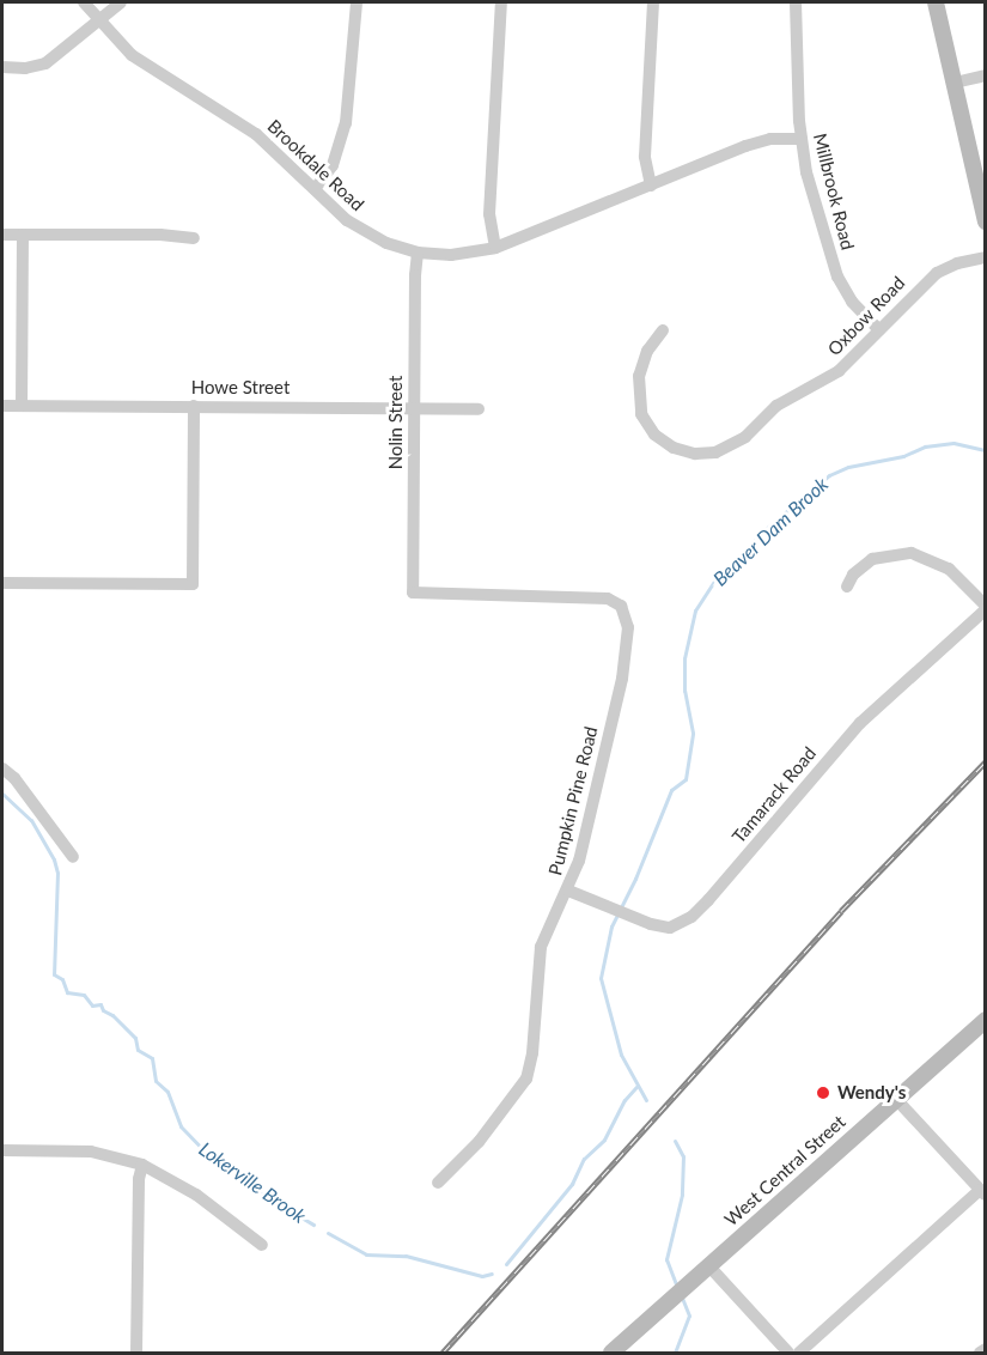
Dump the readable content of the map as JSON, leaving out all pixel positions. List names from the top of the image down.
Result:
{
  "streets": {
    "main road": ["West Central Street"],
    "street": [
      "Brookdale Road",
      "Millbrook Road",
      "Oxbow Road",
      "Howe Street",
      "Nolin Street",
      "Tamarack Road",
      "Pumpkin Pine Road"
    ]
  },
  "crossings": [
    ["Brookdale Road", "Millbrook Road"],
    ["Brookdale Road", "Nolin Street"],
    ["Millbrook Road", "Oxbow Road"],
    ["Howe Street", "Nolin Street"],
    ["Nolin Street", "Pumpkin Pine Road"],
    ["Tamarack Road", "Pumpkin Pine Road"]
  ],
  "water": ["Beaver Dam Brook", "Lokerville Brook"],
  "places": ["Wendy's"]
}
